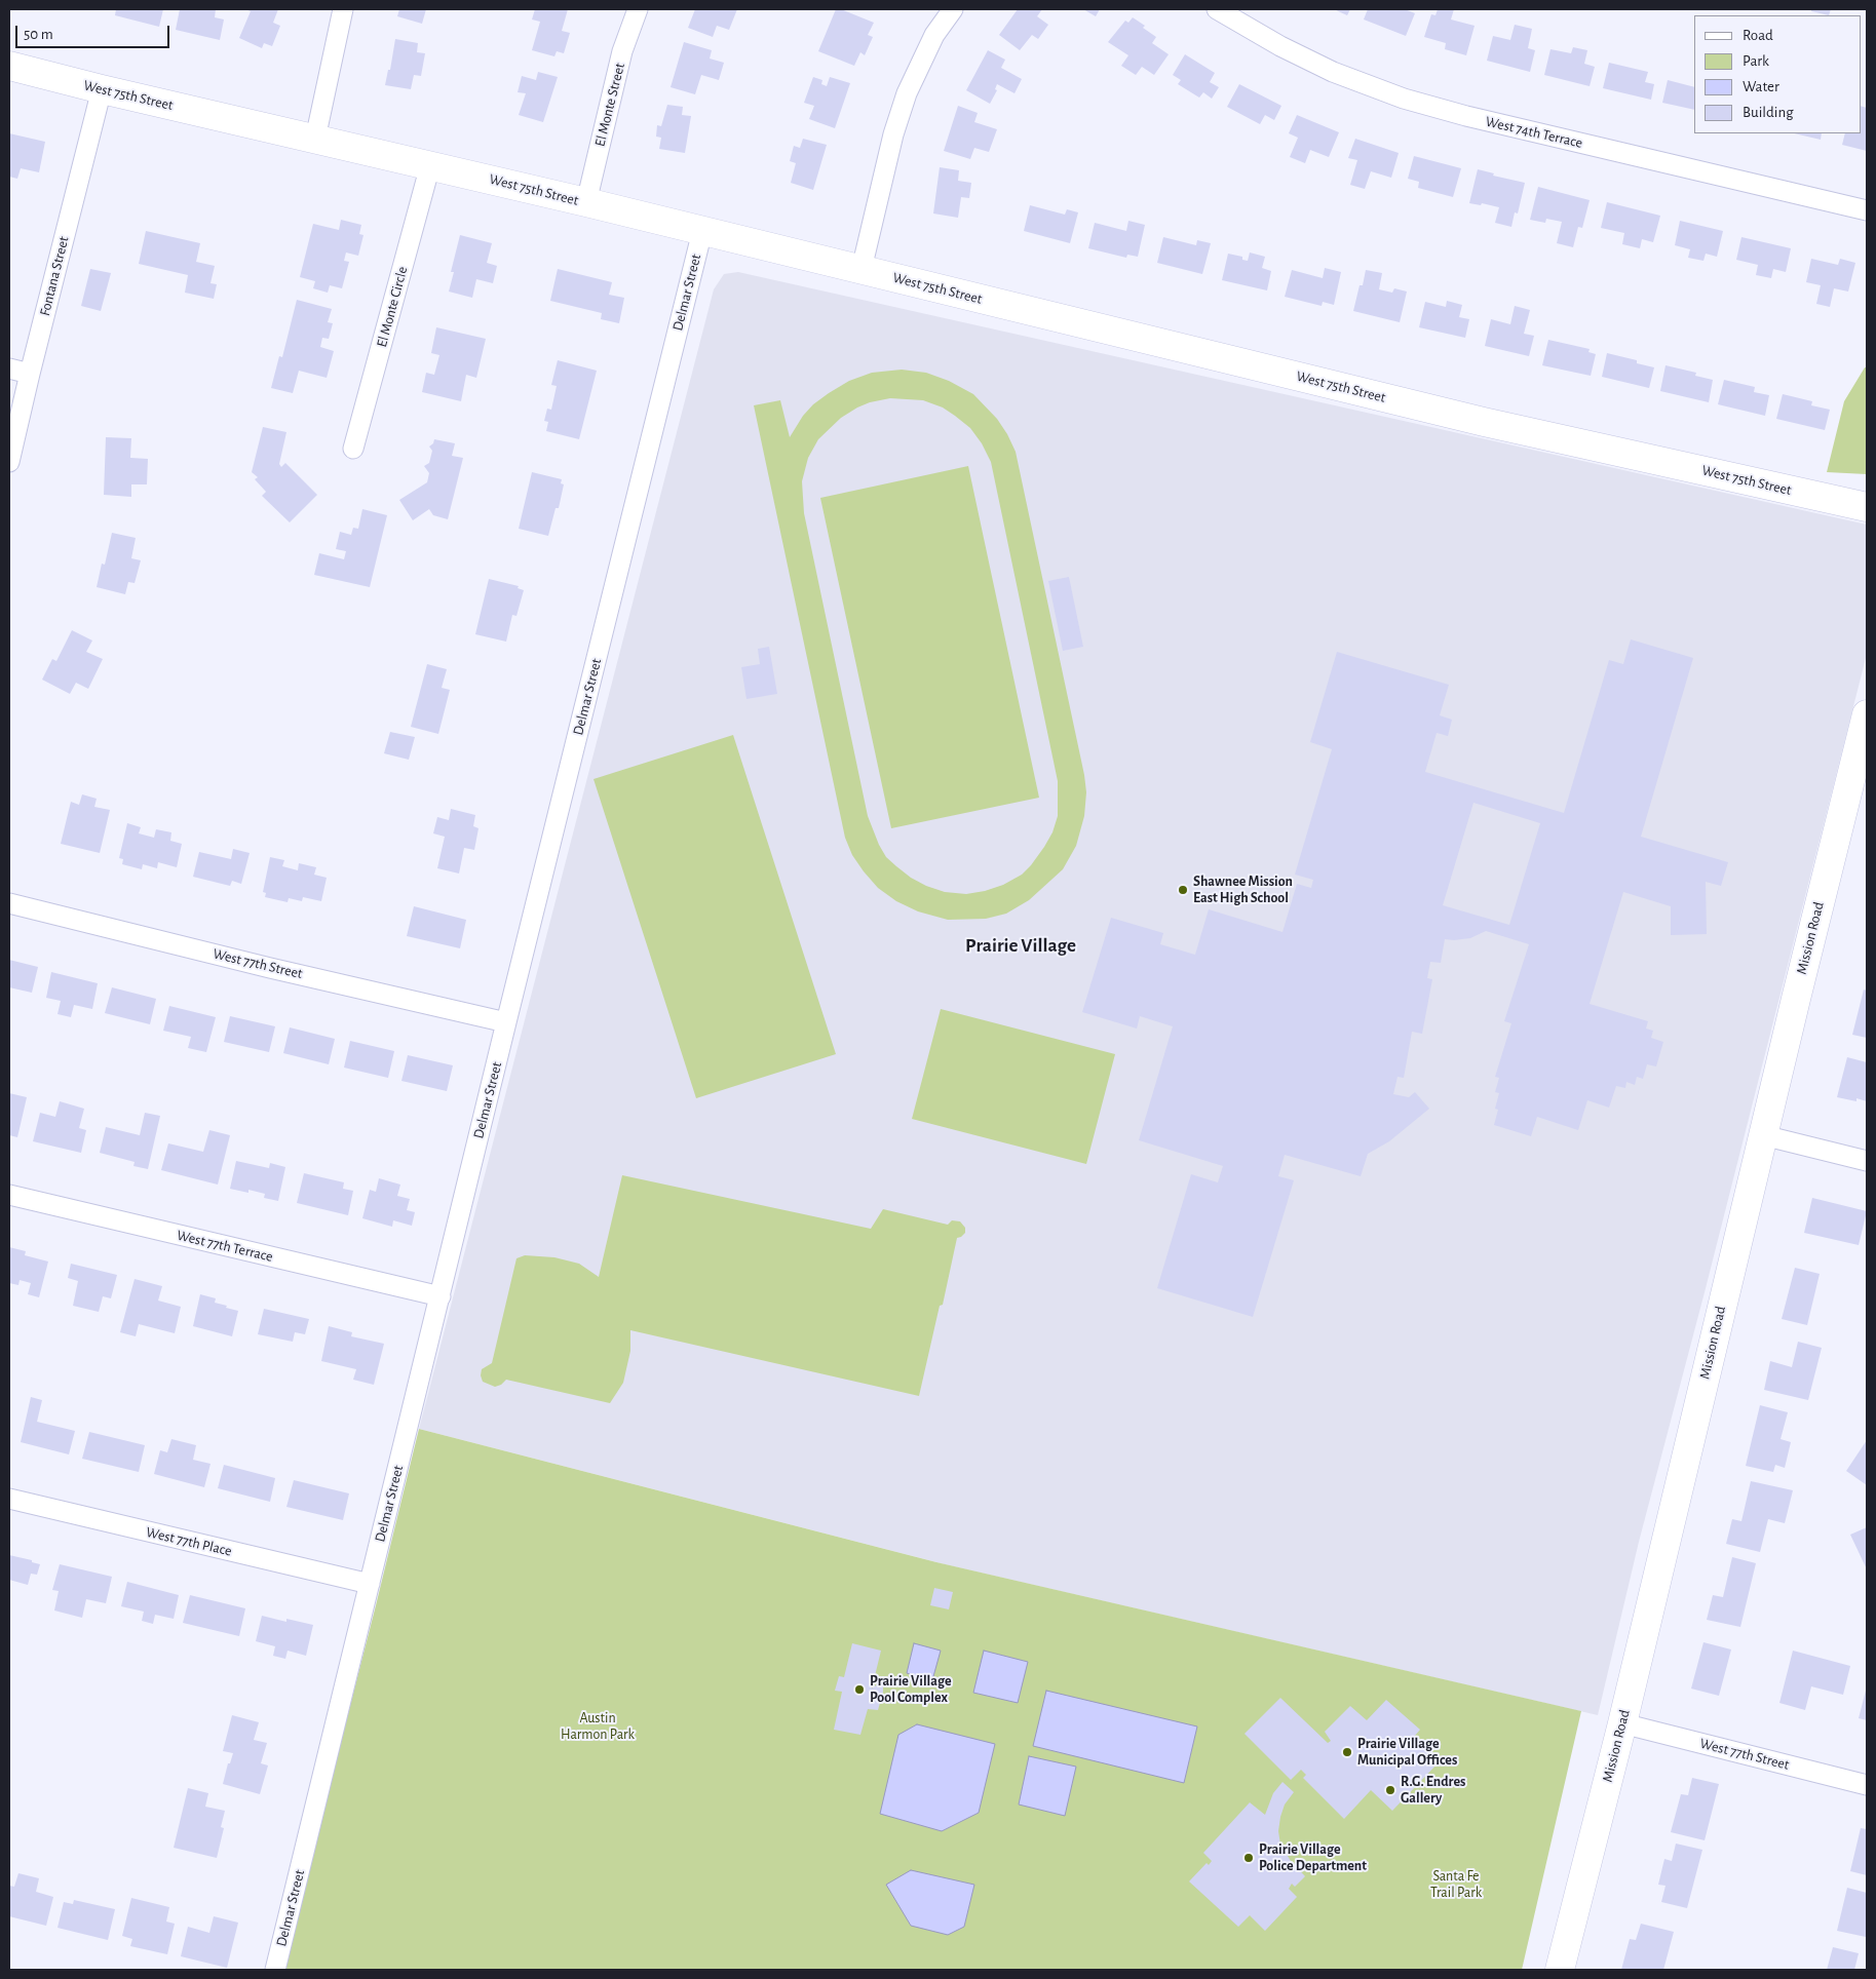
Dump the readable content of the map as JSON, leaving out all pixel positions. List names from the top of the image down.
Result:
{
  "streets": {
    "main road": ["West 75th Street", "Mission Road"],
    "street": [
      "El Monte Street",
      "West 74th Terrace",
      "Fontana Street",
      "Delmar Street",
      "El Monte Circle",
      "West 77th Street",
      "West 77th Terrace",
      "West 77th Place"
    ]
  },
  "crossings": [
    ["West 75th Street", "El Monte Street"],
    ["West 75th Street", "Fontana Street"],
    ["West 75th Street", "Delmar Street"],
    ["West 75th Street", "El Monte Circle"],
    ["Delmar Street", "West 77th Street"],
    ["Delmar Street", "West 77th Terrace"],
    ["Delmar Street", "West 77th Place"],
    ["Mission Road", "West 77th Street"]
  ],
  "districts": ["Prairie Village"],
  "parks": ["Austin Harmon Park", "Santa Fe Trail Park"],
  "places": [
    "Shawnee Mission East High School",
    "Prairie Village Pool Complex",
    "Prairie Village Municipal Offices",
    "R.G. Endres Gallery",
    "Prairie Village Police Department"
  ],
  "legend": [
    "Road",
    "Park",
    "Water",
    "Building"
  ],
  "scale_bar": "50 m"
}
